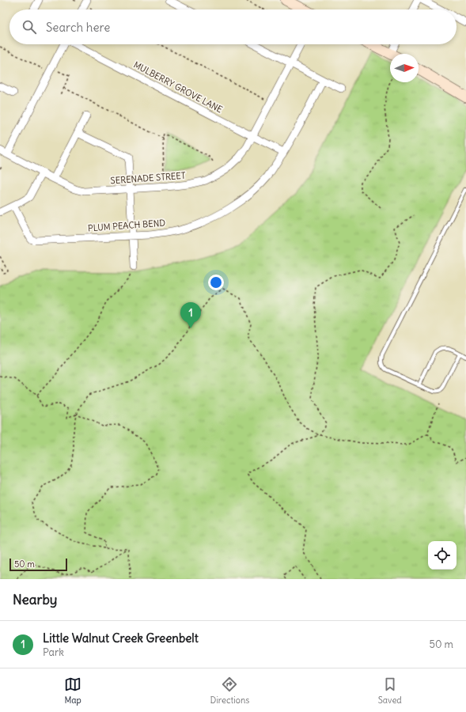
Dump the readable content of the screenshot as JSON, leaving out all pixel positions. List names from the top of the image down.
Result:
{
  "streets": {
    "street": ["MULBERRY GROVE LANE", "SERENADE STREET", "PLUM PEACH BEND"]
  },
  "crossings": [
    ["MULBERRY GROVE LANE", "SERENADE STREET"],
    ["MULBERRY GROVE LANE", "PLUM PEACH BEND"]
  ],
  "scale_bar": "50 m",
  "north": "right",
  "page": {
    "search": "Search here",
    "pins": "1",
    "scale": "50 m",
    "heading": "Nearby",
    "list": [
      {
        "mark": "1",
        "name": "Little Walnut Creek Greenbelt",
        "note": "Park",
        "value": "50 m"
      }
    ],
    "nav": ["Map", "Directions", "Saved"]
  }
}
